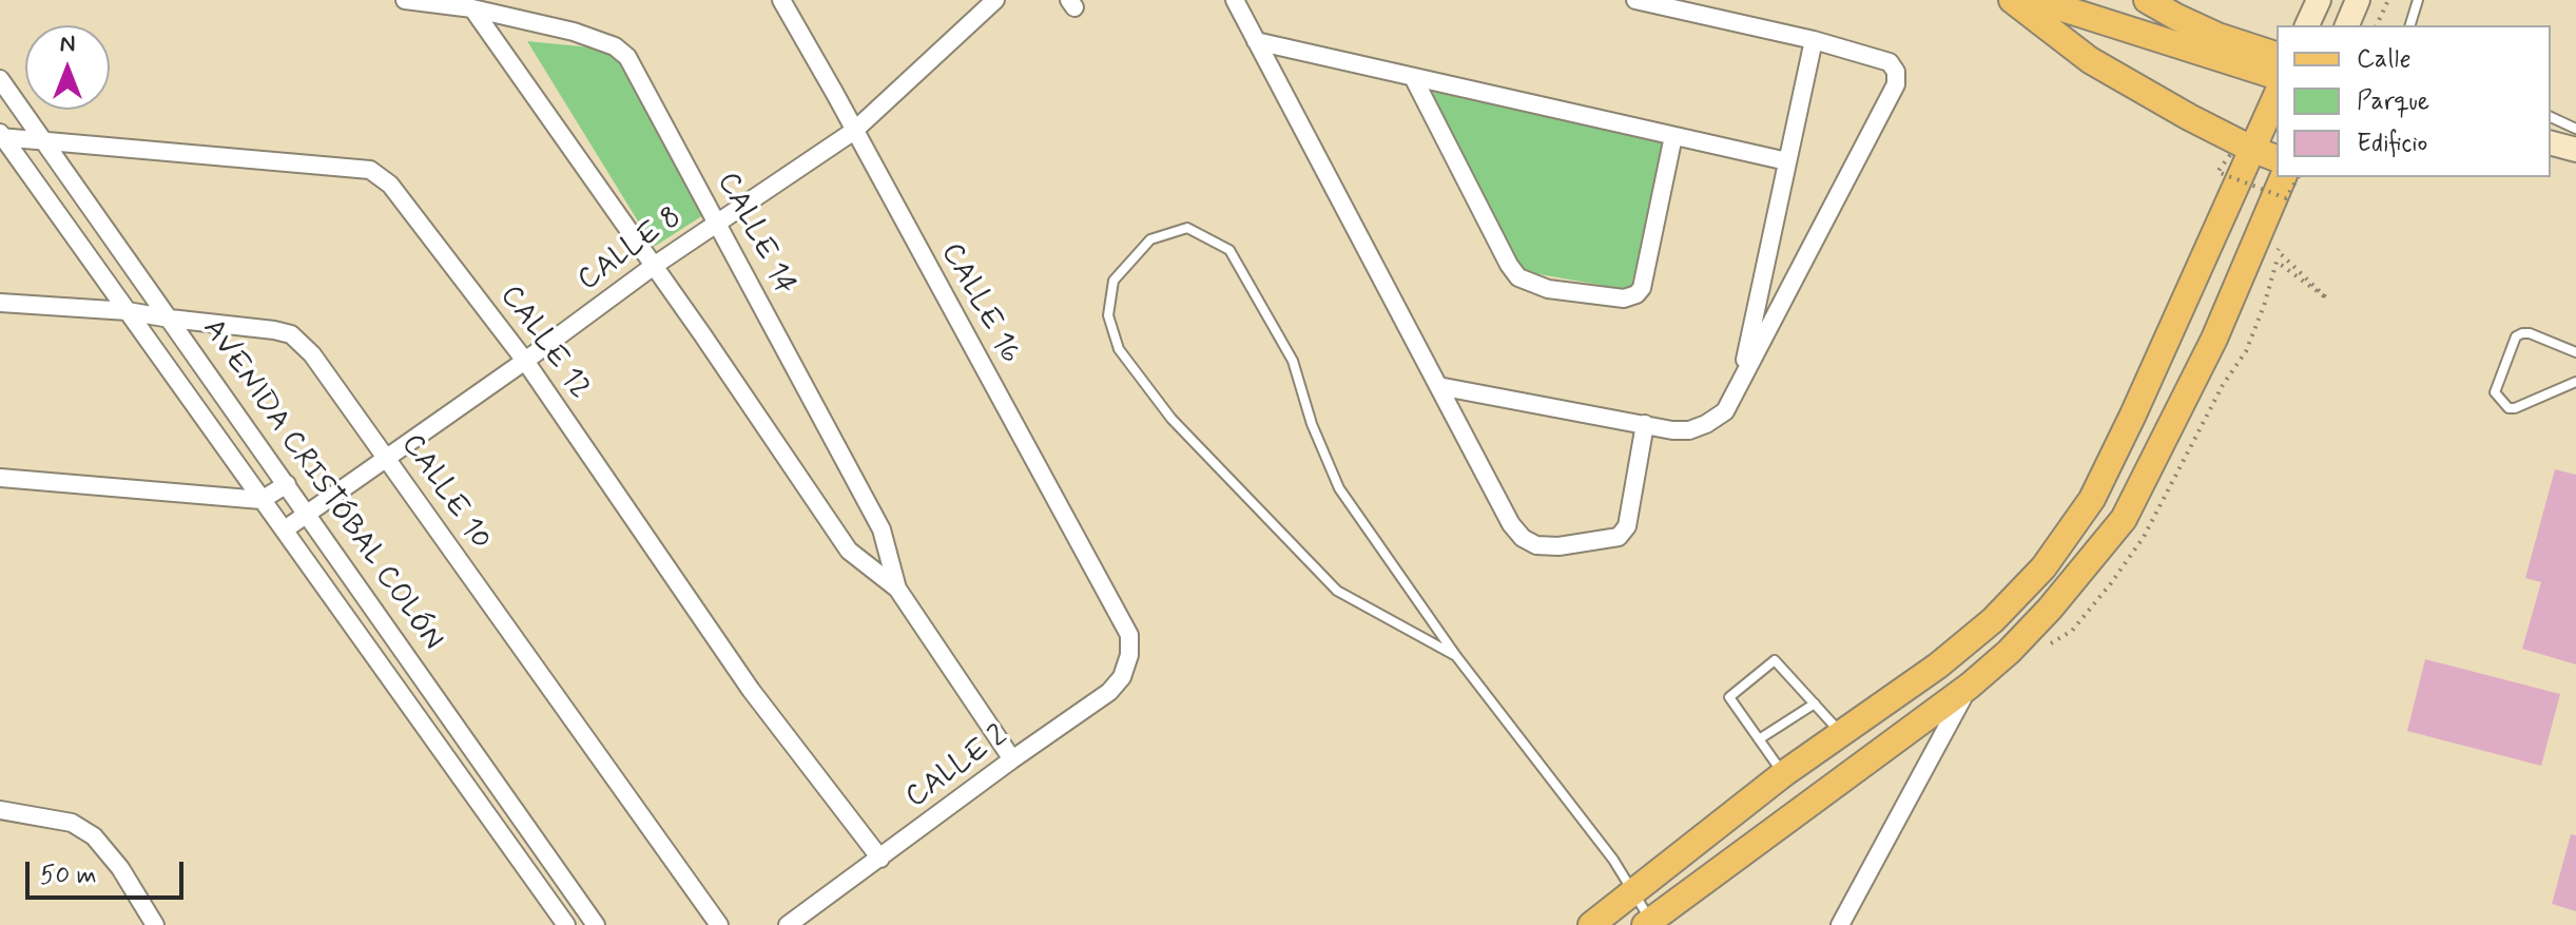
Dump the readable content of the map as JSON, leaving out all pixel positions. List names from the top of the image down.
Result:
{
  "streets": {
    "street": [
      "CALLE 14",
      "CALLE 8",
      "CALLE 16",
      "CALLE 12",
      "AVENIDA CRISTÓBAL COLÓN",
      "CALLE 10",
      "CALLE 2"
    ]
  },
  "crossings": [
    ["CALLE 14", "CALLE 8"],
    ["CALLE 14", "CALLE 2"],
    ["CALLE 8", "CALLE 16"],
    ["CALLE 8", "CALLE 12"],
    ["CALLE 8", "AVENIDA CRISTÓBAL COLÓN"],
    ["CALLE 8", "CALLE 10"],
    ["CALLE 16", "CALLE 2"],
    ["CALLE 12", "AVENIDA CRISTÓBAL COLÓN"],
    ["CALLE 12", "CALLE 2"],
    ["AVENIDA CRISTÓBAL COLÓN", "CALLE 10"]
  ],
  "legend": ["Calle", "Parque", "Edificio"],
  "scale_bar": "50 m",
  "north": "top"
}
